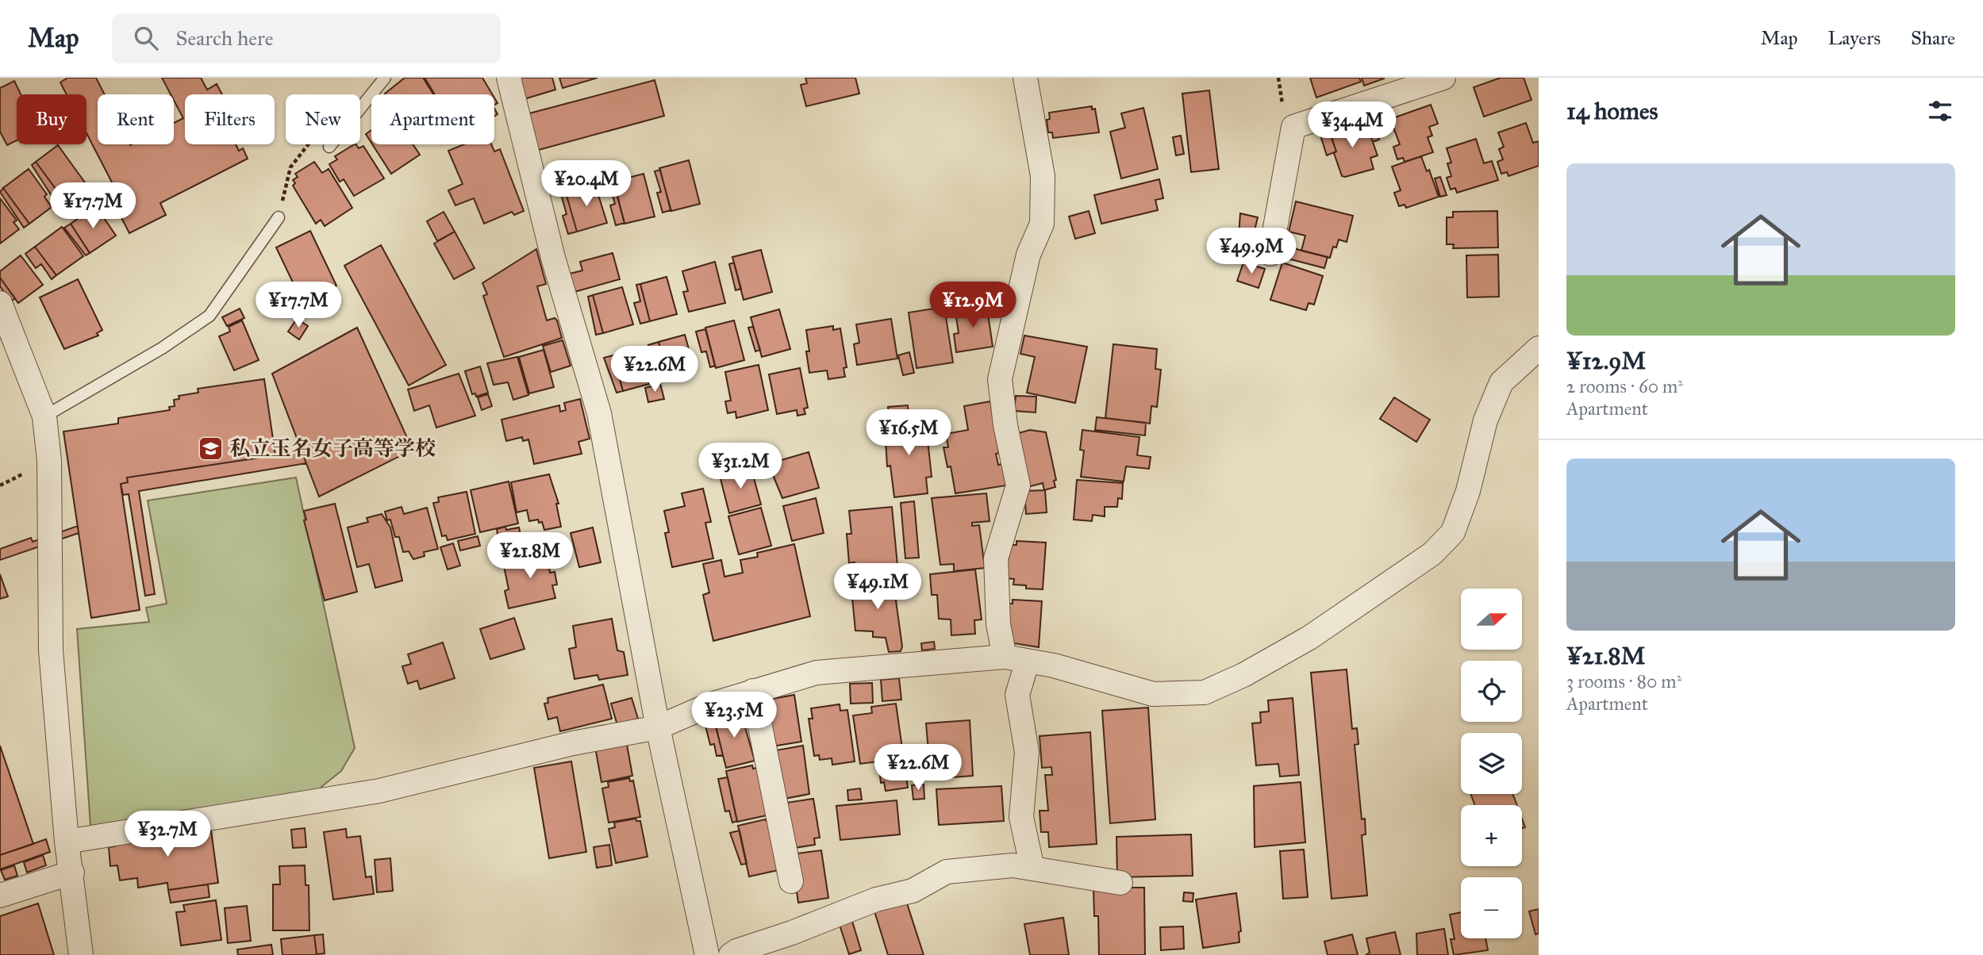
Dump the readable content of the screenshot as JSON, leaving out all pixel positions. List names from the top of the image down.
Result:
{
  "places": {
    "school or university": ["私立玉名女子高等学校"]
  },
  "north": "right",
  "page": {
    "header": "Map",
    "search": "Search here",
    "nav": ["Map", "Layers", "Share"],
    "heading": "14 homes",
    "chip": [
      "Buy",
      "Rent",
      "Filters",
      "New",
      "Apartment"
    ],
    "price": [
      "¥34.4M",
      "¥20.4M",
      "¥17.7M",
      "¥49.9M",
      "¥17.7M",
      "¥12.9M",
      "¥22.6M",
      "¥16.5M",
      "¥31.2M",
      "¥21.8M",
      "¥49.1M",
      "¥23.5M",
      "¥22.6M",
      "¥32.7M"
    ],
    "list": [
      {
        "name": "¥12.9M",
        "note": "2 rooms · 60 m² · Apartment"
      },
      {
        "name": "¥21.8M",
        "note": "3 rooms · 80 m² · Apartment"
      }
    ],
    "map_buttons": ["+", "−"]
  }
}
